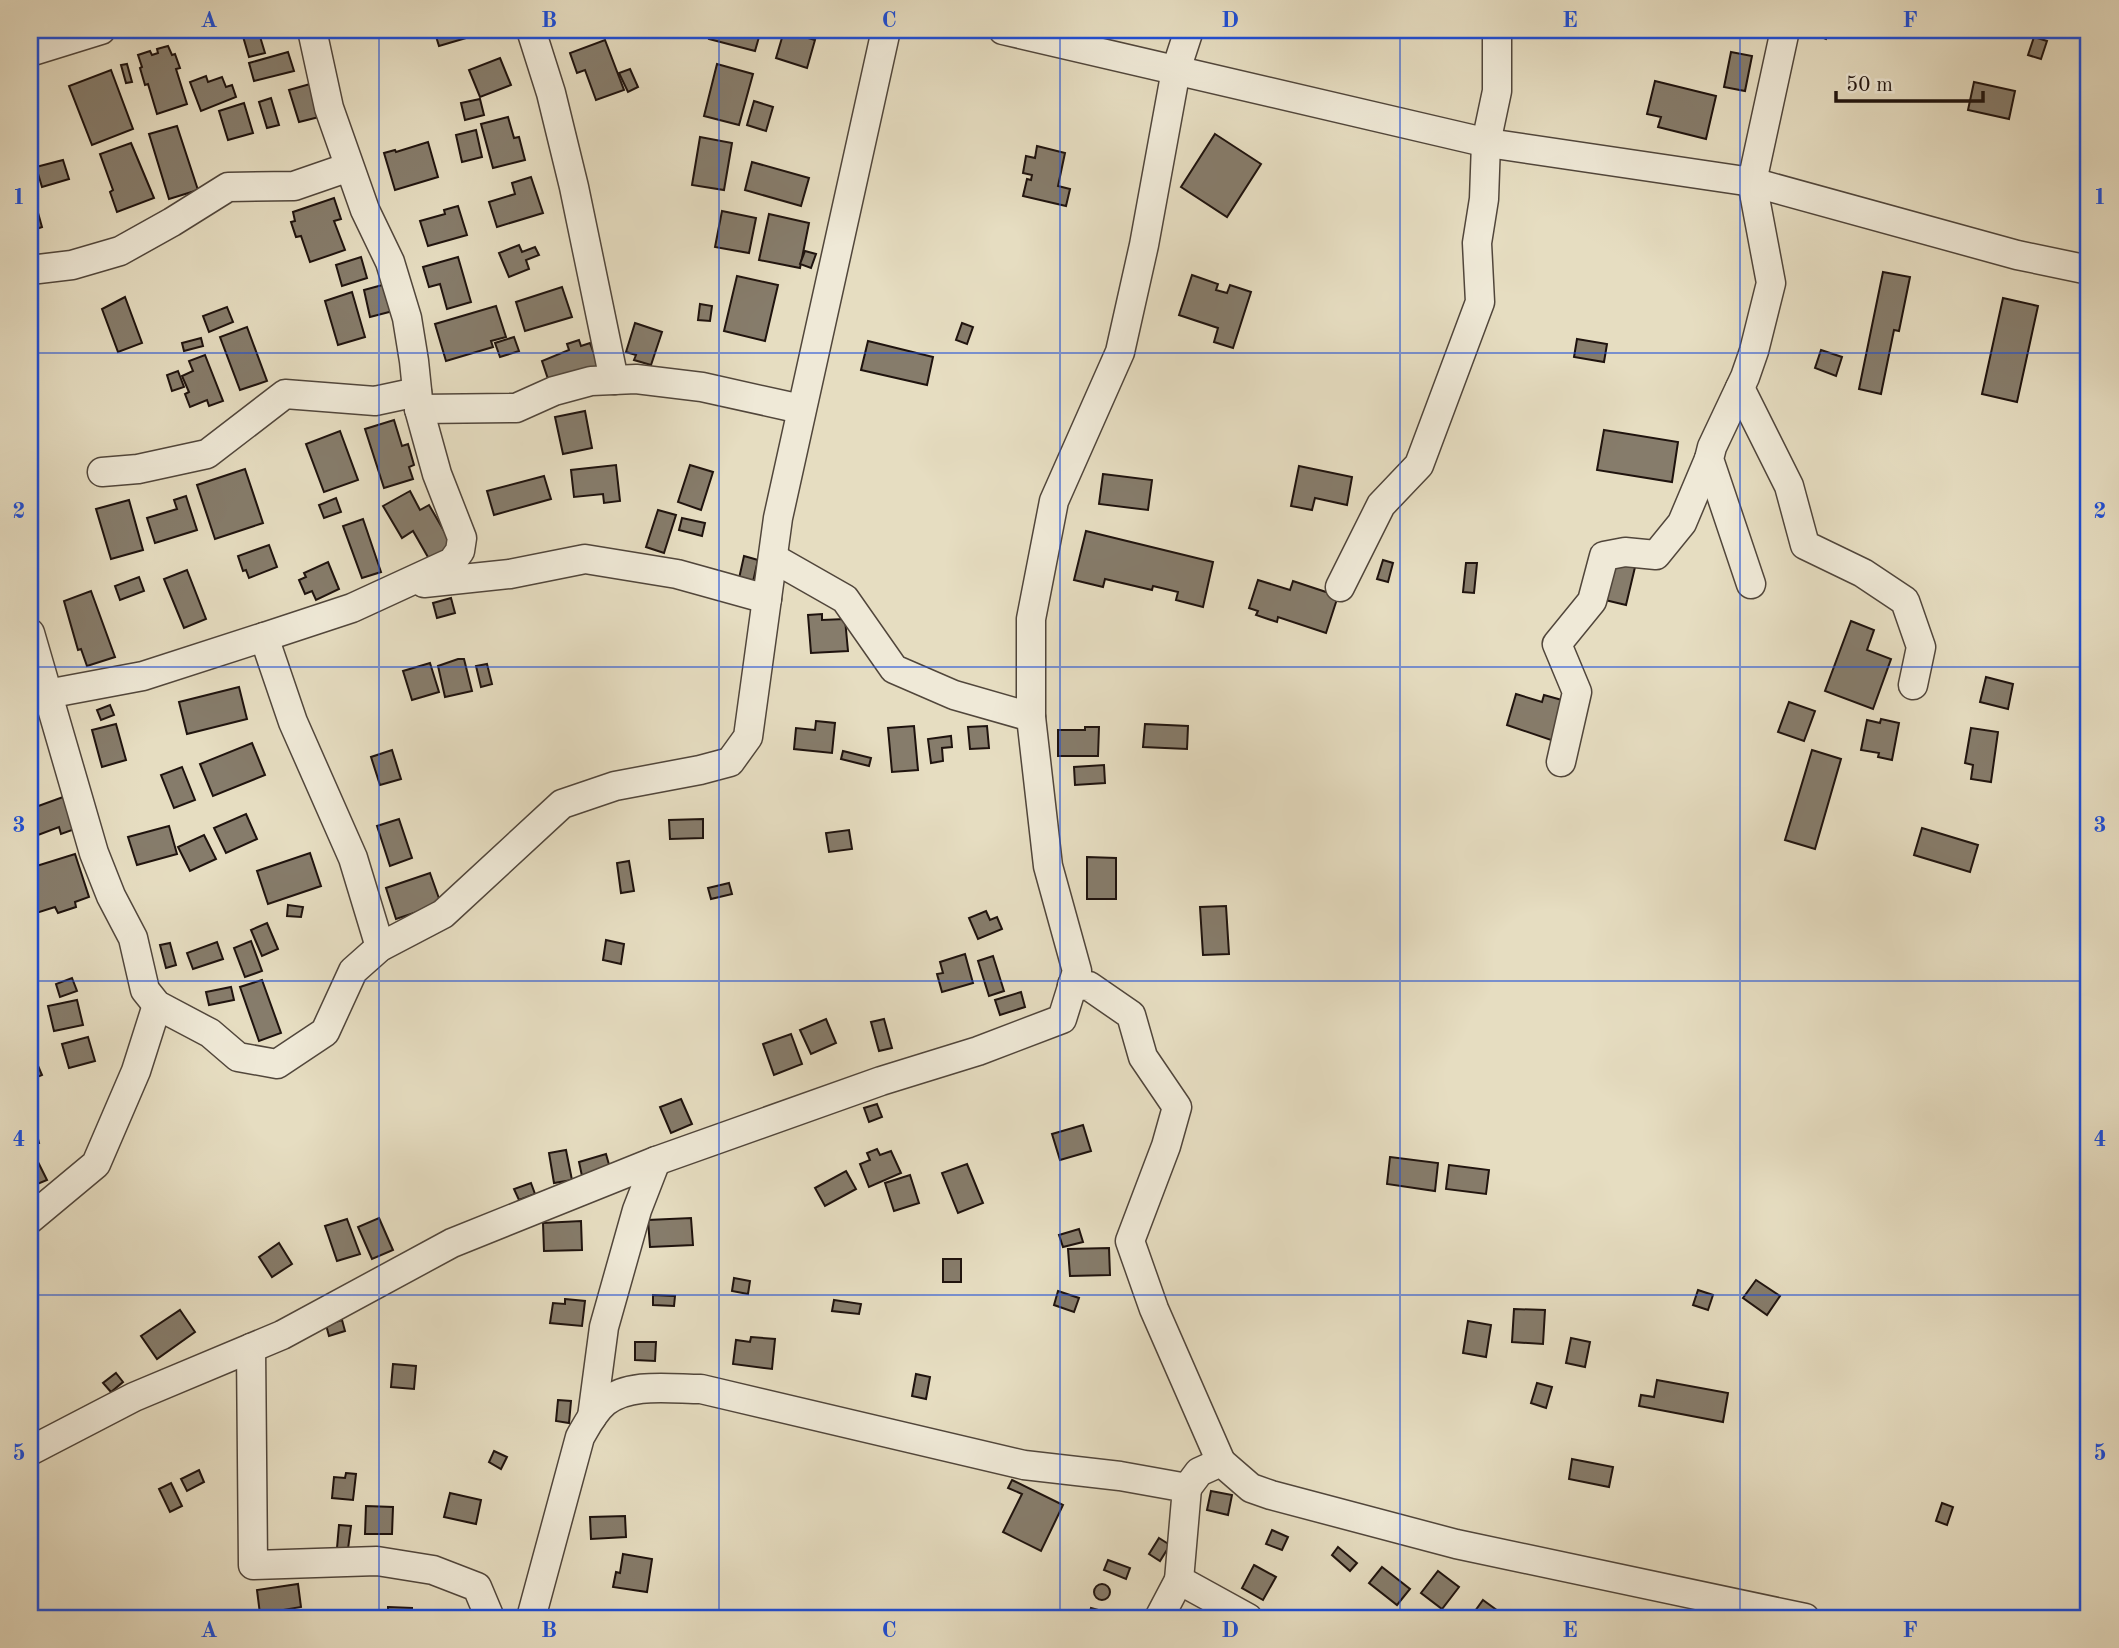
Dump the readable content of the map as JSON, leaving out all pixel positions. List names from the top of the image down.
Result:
{
  "scale_bar": "50 m",
  "grid": {
    "columns": [
      "A",
      "B",
      "C",
      "D",
      "E",
      "F"
    ],
    "rows": [
      "1",
      "2",
      "3",
      "4",
      "5"
    ]
  }
}
